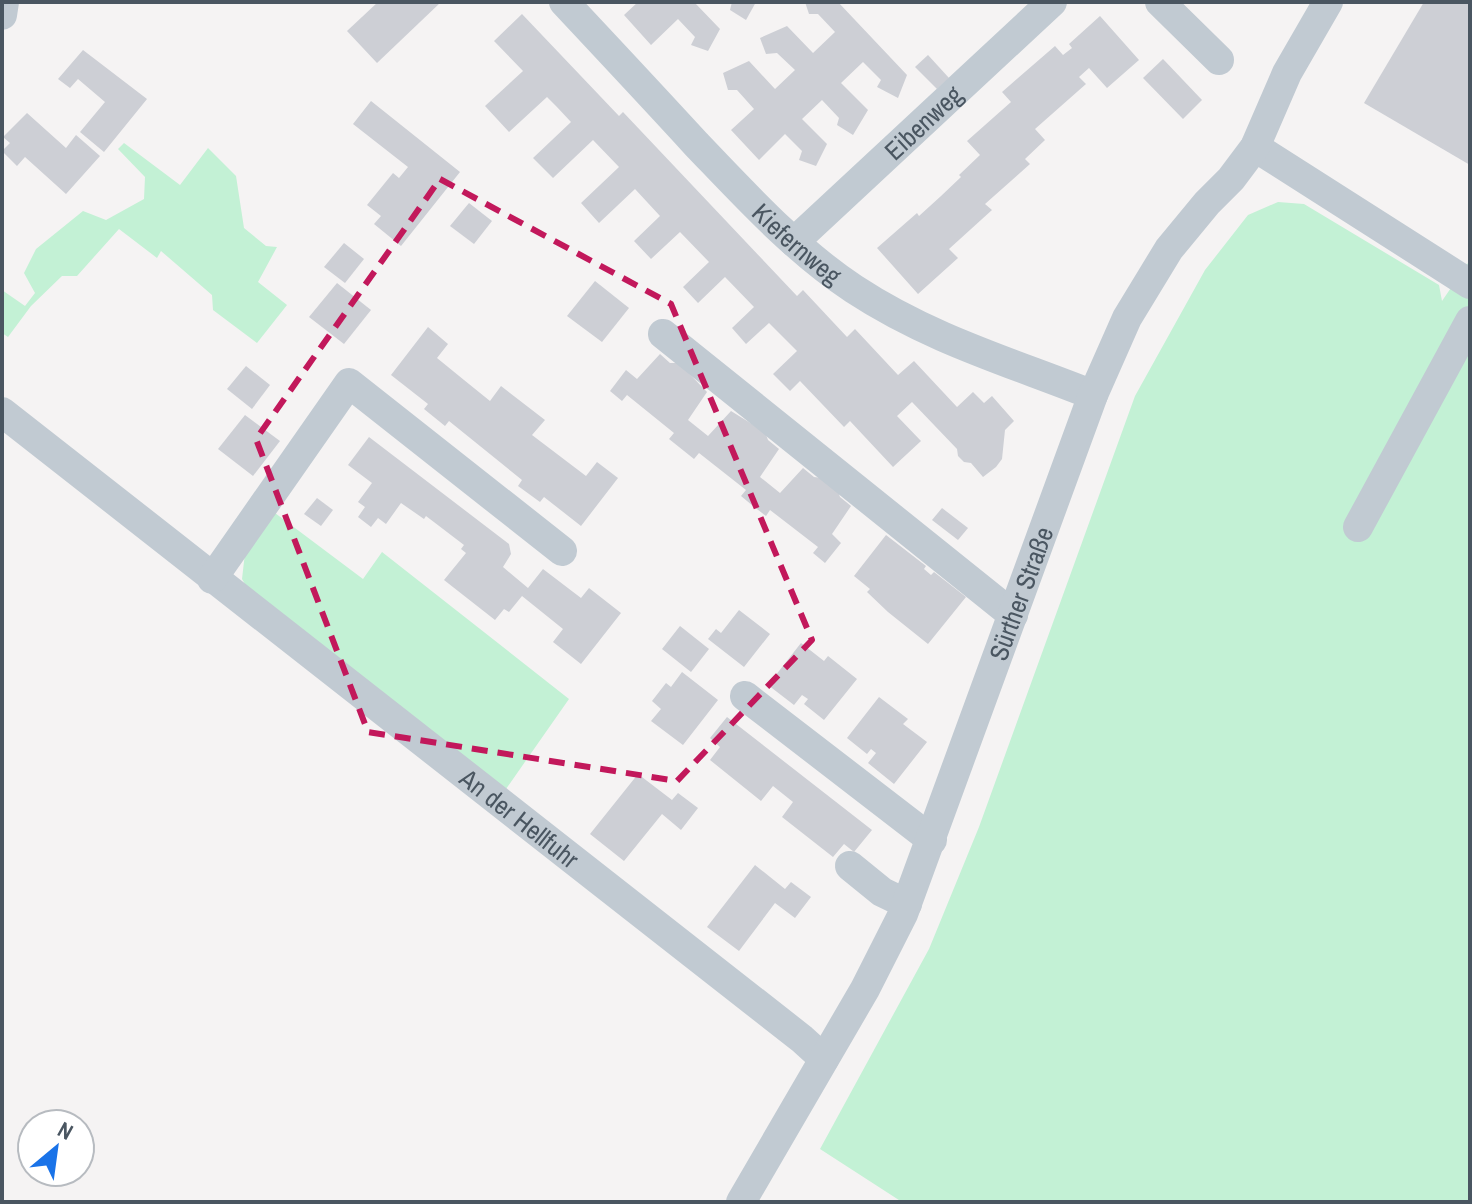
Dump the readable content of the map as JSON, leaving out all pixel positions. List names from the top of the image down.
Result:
{
  "streets": {
    "street": [
      "Eibenweg",
      "Kiefernweg",
      "Sürther Straße",
      "An der Hellfuhr"
    ]
  },
  "crossings": [
    ["Eibenweg", "Kiefernweg"],
    ["Kiefernweg", "Sürther Straße"],
    ["Sürther Straße", "An der Hellfuhr"]
  ],
  "north": "top right"
}
